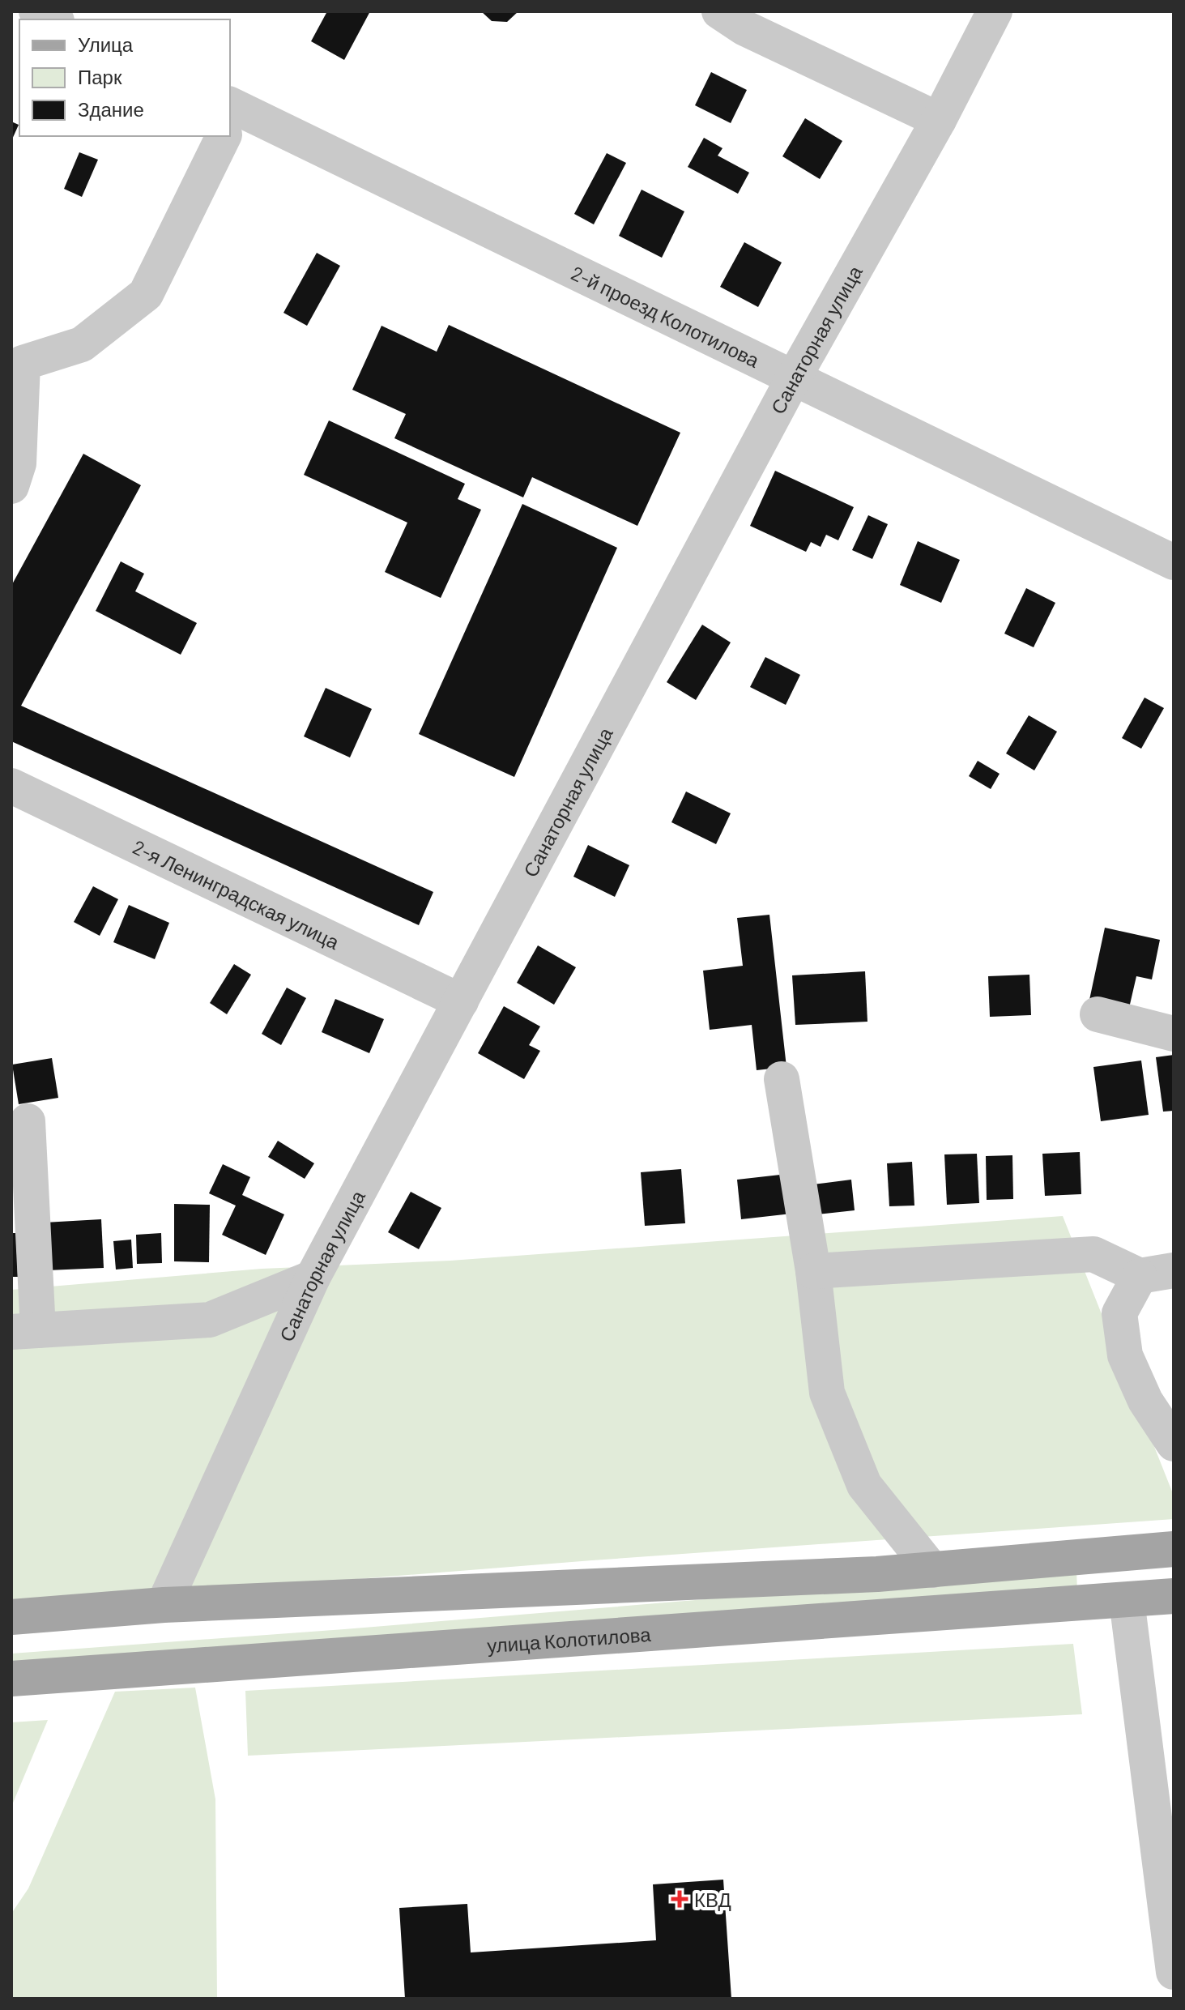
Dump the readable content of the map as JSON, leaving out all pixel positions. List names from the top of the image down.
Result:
{
  "streets": {
    "main road": ["улица Колотилова"],
    "street": ["2-й проезд Колотилова", "Санаторная улица", "2-я Ленинградская улица"]
  },
  "crossings": [
    ["2-й проезд Колотилова", "Санаторная улица"],
    ["Санаторная улица", "2-я Ленинградская улица"]
  ],
  "places": {
    "health": ["КВД"]
  },
  "legend": ["Улица", "Парк", "Здание"]
}
